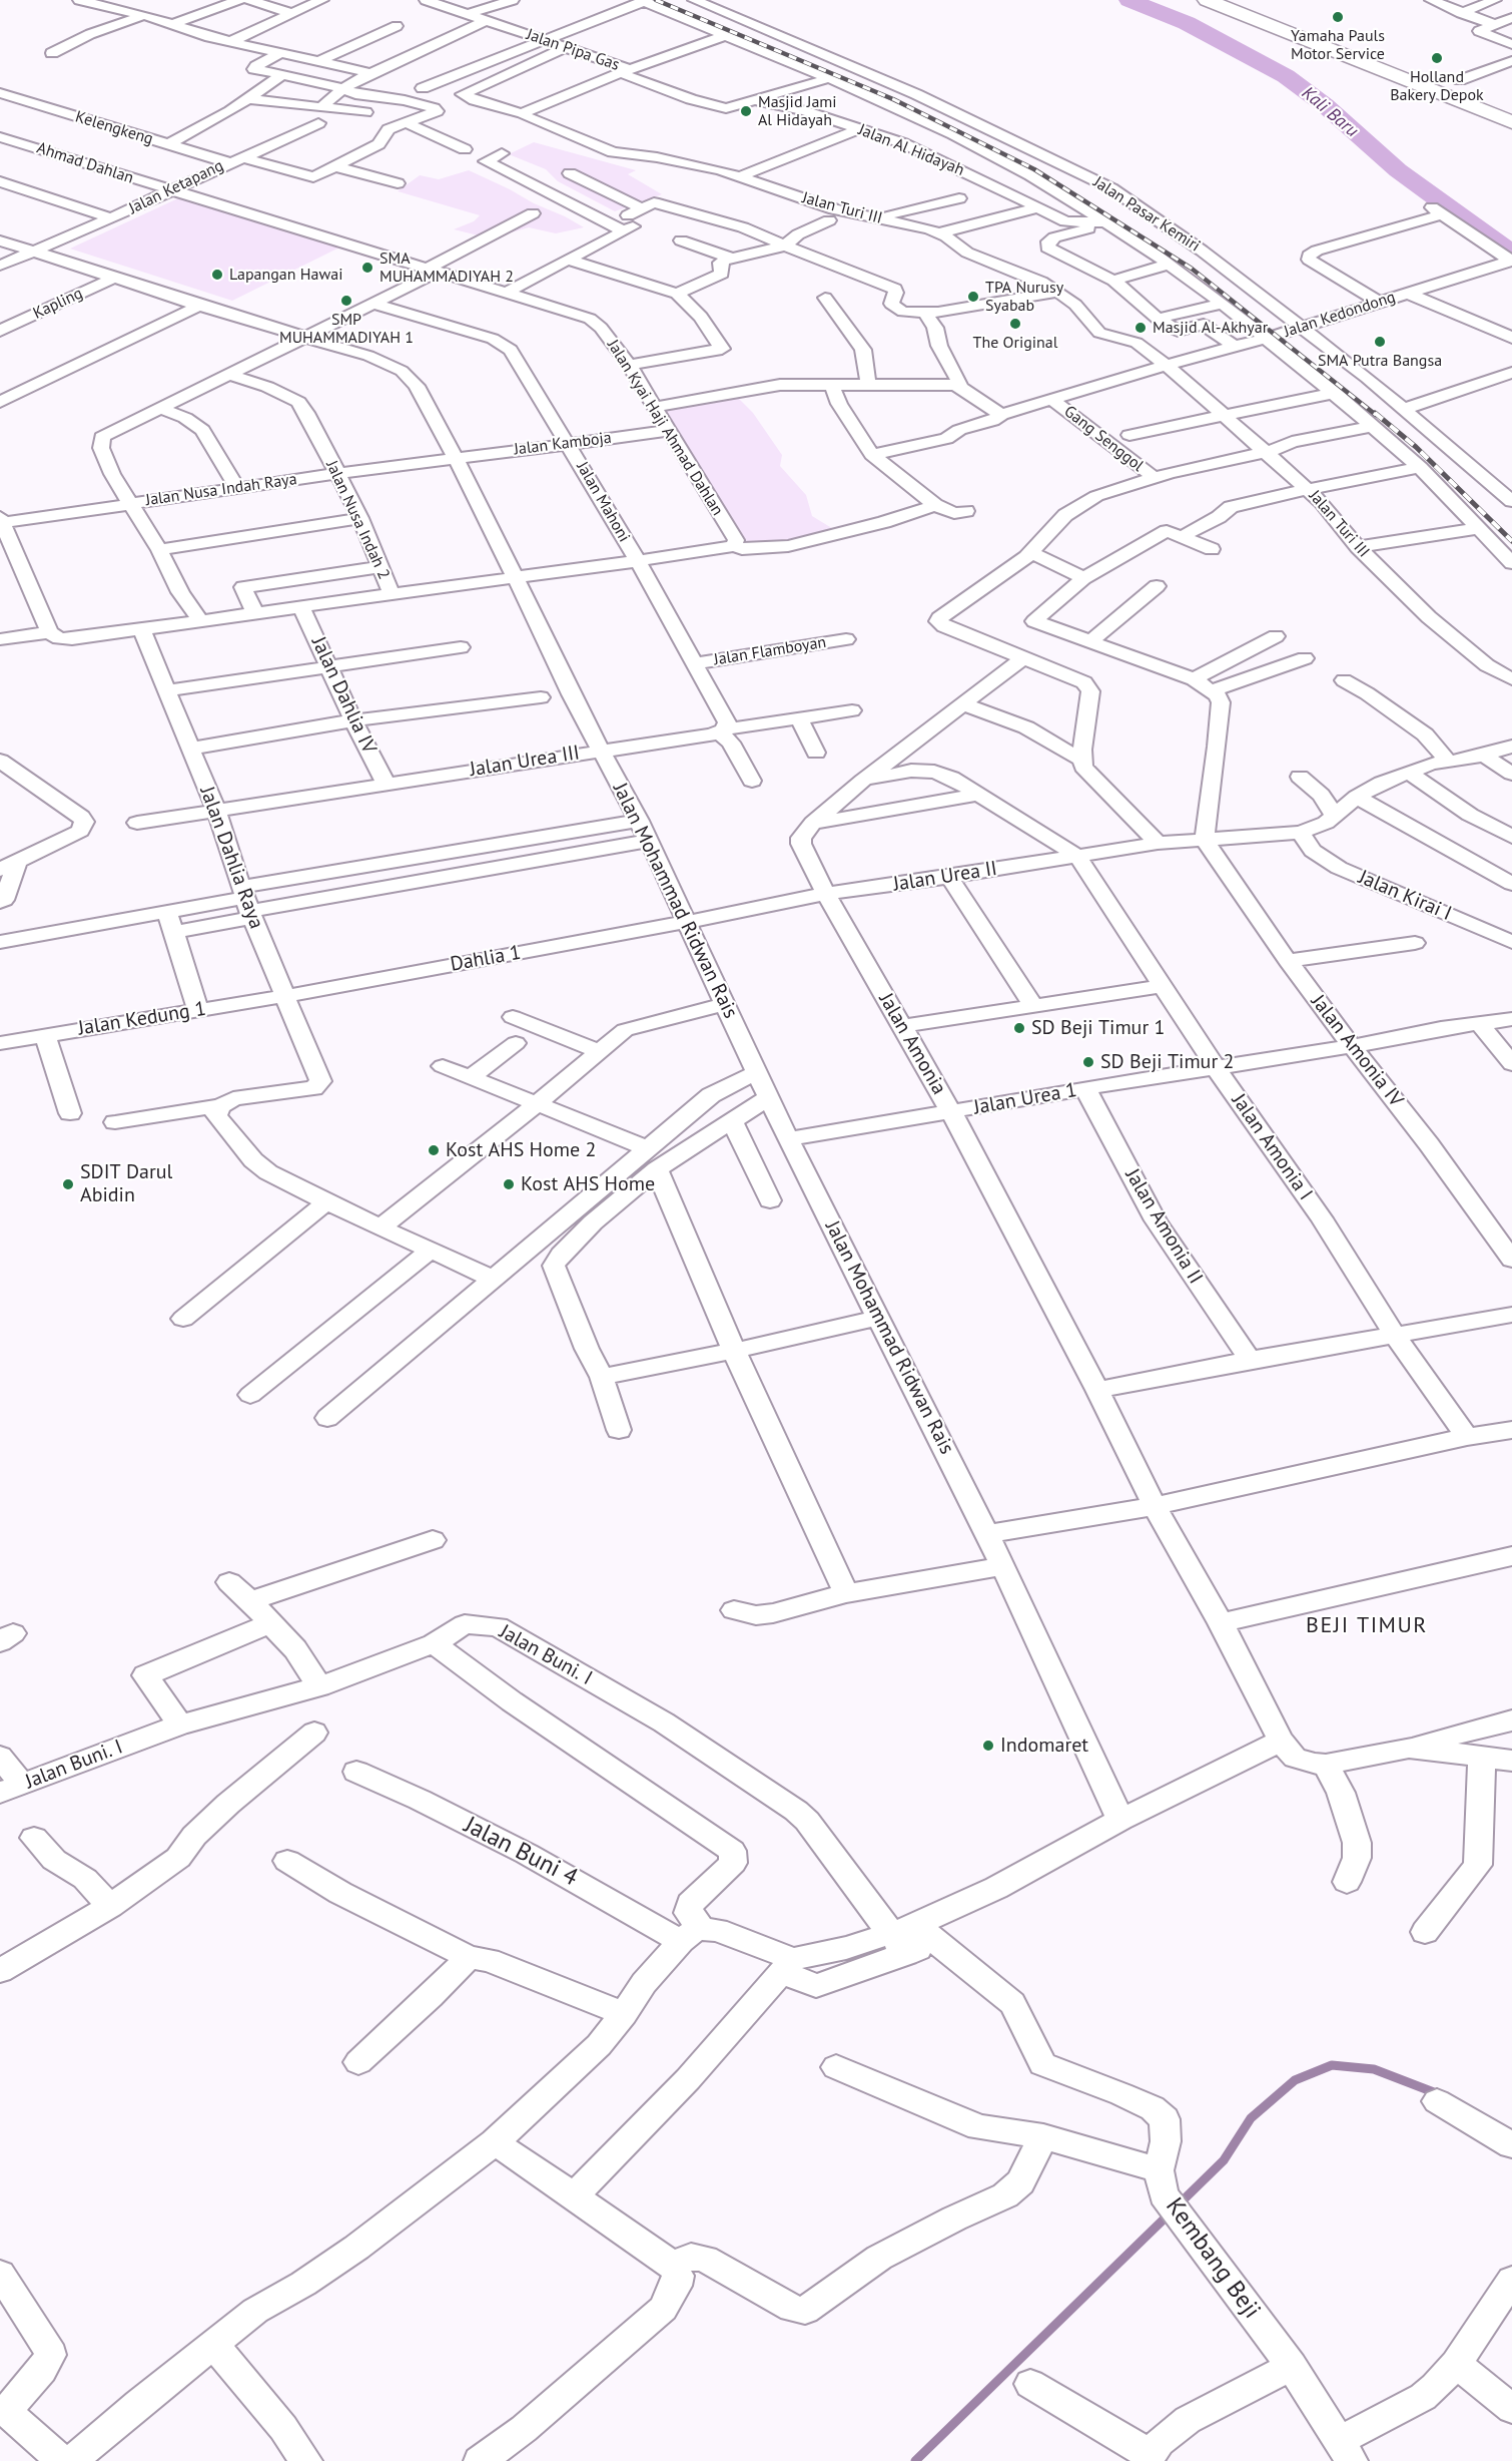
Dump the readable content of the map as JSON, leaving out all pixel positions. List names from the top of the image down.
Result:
{
  "streets": {
    "street": [
      "Jalan Pipa Gas",
      "Kelengkeng",
      "Jalan Al Hidayah",
      "Ahmad Dahlan",
      "Jalan Ketapang",
      "Jalan Turi III",
      "Jalan Pasar Kemiri",
      "Kapling",
      "Jalan Kedondong",
      "Jalan Kyai Haji Ahmad Dahlan",
      "Gang Senggol",
      "Jalan Kamboja",
      "Jalan Nusa Indah Raya",
      "Jalan Mahoni",
      "Jalan Nusa Indah 2",
      "Jalan Flamboyan",
      "Jalan Dahlia IV",
      "Jalan Urea III",
      "Jalan Dahlia Raya",
      "Jalan Urea II",
      "Jalan Kirai I",
      "Jalan Mohammad Ridwan Rais",
      "Dahlia 1",
      "Jalan Kedung 1",
      "Jalan Amonia",
      "Jalan Amonia IV",
      "Jalan Urea 1",
      "Jalan Amonia I",
      "Jalan Amonia II",
      "Jalan Buni. I",
      "Jalan Buni 4",
      "Kembang Beji"
    ]
  },
  "crossings": [
    ["Jalan Pipa Gas", "Jalan Turi III"],
    ["Kelengkeng", "Jalan Ketapang"],
    ["Ahmad Dahlan", "Jalan Ketapang"],
    ["Ahmad Dahlan", "Jalan Kyai Haji Ahmad Dahlan"],
    ["Jalan Ketapang", "Jalan Kyai Haji Ahmad Dahlan"],
    ["Jalan Ketapang", "Jalan Mohammad Ridwan Rais"],
    ["Jalan Turi III", "Jalan Kedondong"],
    ["Jalan Pasar Kemiri", "Jalan Kedondong"],
    ["Kapling", "Jalan Mohammad Ridwan Rais"],
    ["Jalan Kedondong", "Gang Senggol"],
    ["Jalan Kyai Haji Ahmad Dahlan", "Jalan Kamboja"],
    ["Jalan Kyai Haji Ahmad Dahlan", "Jalan Nusa Indah Raya"],
    ["Jalan Kyai Haji Ahmad Dahlan", "Jalan Nusa Indah 2"],
    ["Jalan Kamboja", "Jalan Nusa Indah Raya"],
    ["Jalan Kamboja", "Jalan Mahoni"],
    ["Jalan Kamboja", "Jalan Mohammad Ridwan Rais"],
    ["Jalan Nusa Indah Raya", "Jalan Mahoni"],
    ["Jalan Nusa Indah Raya", "Jalan Nusa Indah 2"],
    ["Jalan Nusa Indah Raya", "Jalan Mohammad Ridwan Rais"],
    ["Jalan Mahoni", "Jalan Nusa Indah 2"],
    ["Jalan Nusa Indah 2", "Jalan Mohammad Ridwan Rais"],
    ["Jalan Dahlia IV", "Jalan Urea III"],
    ["Jalan Urea III", "Jalan Dahlia Raya"],
    ["Jalan Urea III", "Jalan Mohammad Ridwan Rais"],
    ["Jalan Dahlia Raya", "Dahlia 1"],
    ["Jalan Dahlia Raya", "Jalan Kedung 1"],
    ["Jalan Urea II", "Jalan Kirai I"],
    ["Jalan Urea II", "Jalan Mohammad Ridwan Rais"],
    ["Jalan Urea II", "Dahlia 1"],
    ["Jalan Urea II", "Jalan Amonia"],
    ["Jalan Urea II", "Jalan Amonia IV"],
    ["Jalan Urea II", "Jalan Amonia I"],
    ["Jalan Mohammad Ridwan Rais", "Dahlia 1"],
    ["Jalan Mohammad Ridwan Rais", "Jalan Urea 1"],
    ["Dahlia 1", "Jalan Kedung 1"],
    ["Jalan Amonia", "Jalan Urea 1"],
    ["Jalan Amonia IV", "Jalan Urea 1"],
    ["Jalan Urea 1", "Jalan Amonia I"],
    ["Jalan Urea 1", "Jalan Amonia II"],
    ["Jalan Buni. I", "Jalan Buni 4"]
  ],
  "districts": ["BEJI TIMUR"],
  "water": ["Kali Baru"],
  "places": [
    "Yamaha Pauls Motor Service",
    "Holland Bakery Depok",
    "Masjid Jami Al Hidayah",
    "SMA MUHAMMADIYAH 2",
    "Lapangan Hawai",
    "TPA Nurusy Syabab",
    "SMP MUHAMMADIYAH 1",
    "The Original",
    "Masjid Al-Akhyar",
    "SMA Putra Bangsa",
    "SD Beji Timur 1",
    "SD Beji Timur 2",
    "Kost AHS Home 2",
    "SDIT Darul Abidin",
    "Kost AHS Home",
    "Indomaret"
  ]
}
